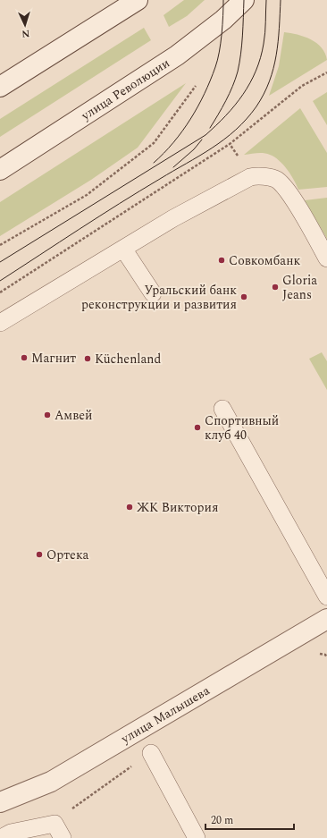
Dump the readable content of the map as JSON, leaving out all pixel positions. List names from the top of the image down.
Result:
{
  "streets": {
    "main road": ["улица Революции", "улица Малышева"]
  },
  "places": [
    "Совкомбанк",
    "Gloria Jeans",
    "Уральский банк реконструкции и развития",
    "Магнит",
    "Küchenland",
    "Амвей",
    "Спортивный клуб 40",
    "ЖК Виктория",
    "Ортека"
  ],
  "scale_bar": "20 m",
  "north": "bottom"
}
